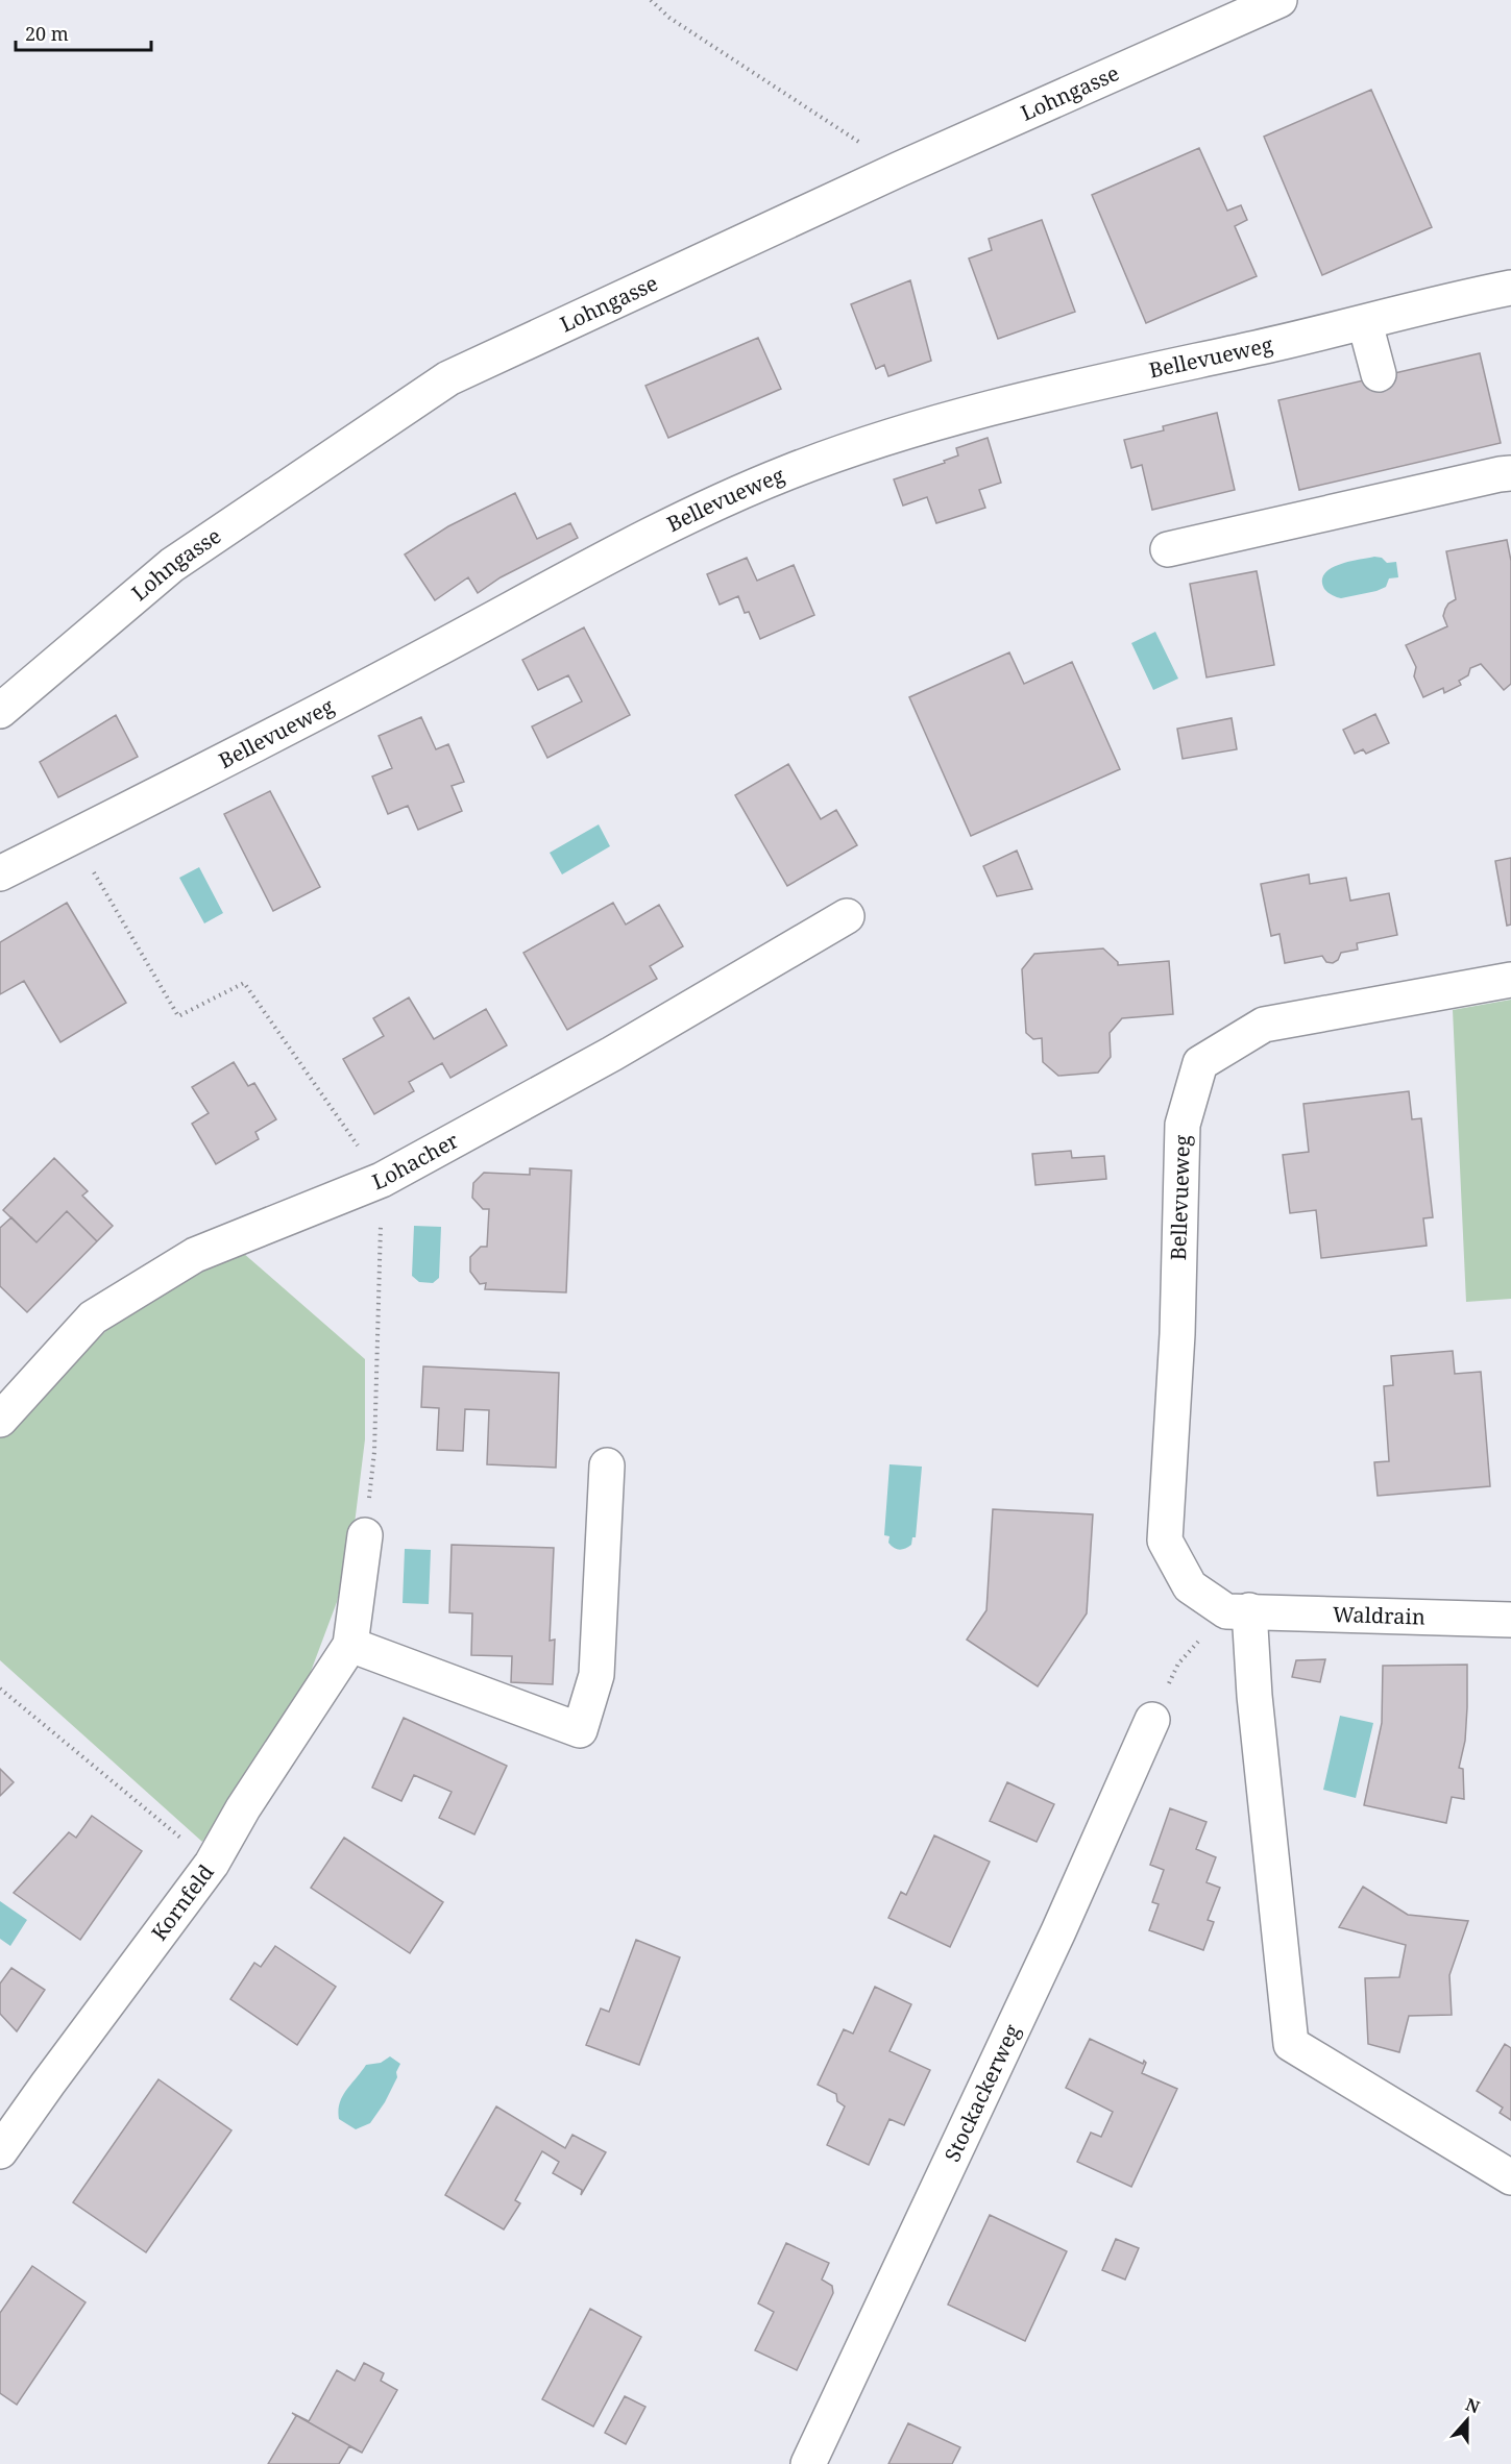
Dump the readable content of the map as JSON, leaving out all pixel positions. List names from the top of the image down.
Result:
{
  "streets": {
    "street": [
      "Lohngasse",
      "Bellevueweg",
      "Lohacher",
      "Waldrain",
      "Kornfeld",
      "Stockackerweg"
    ]
  },
  "crossings": [
    ["Bellevueweg", "Waldrain"]
  ],
  "scale_bar": "20 m",
  "north": "top"
}
